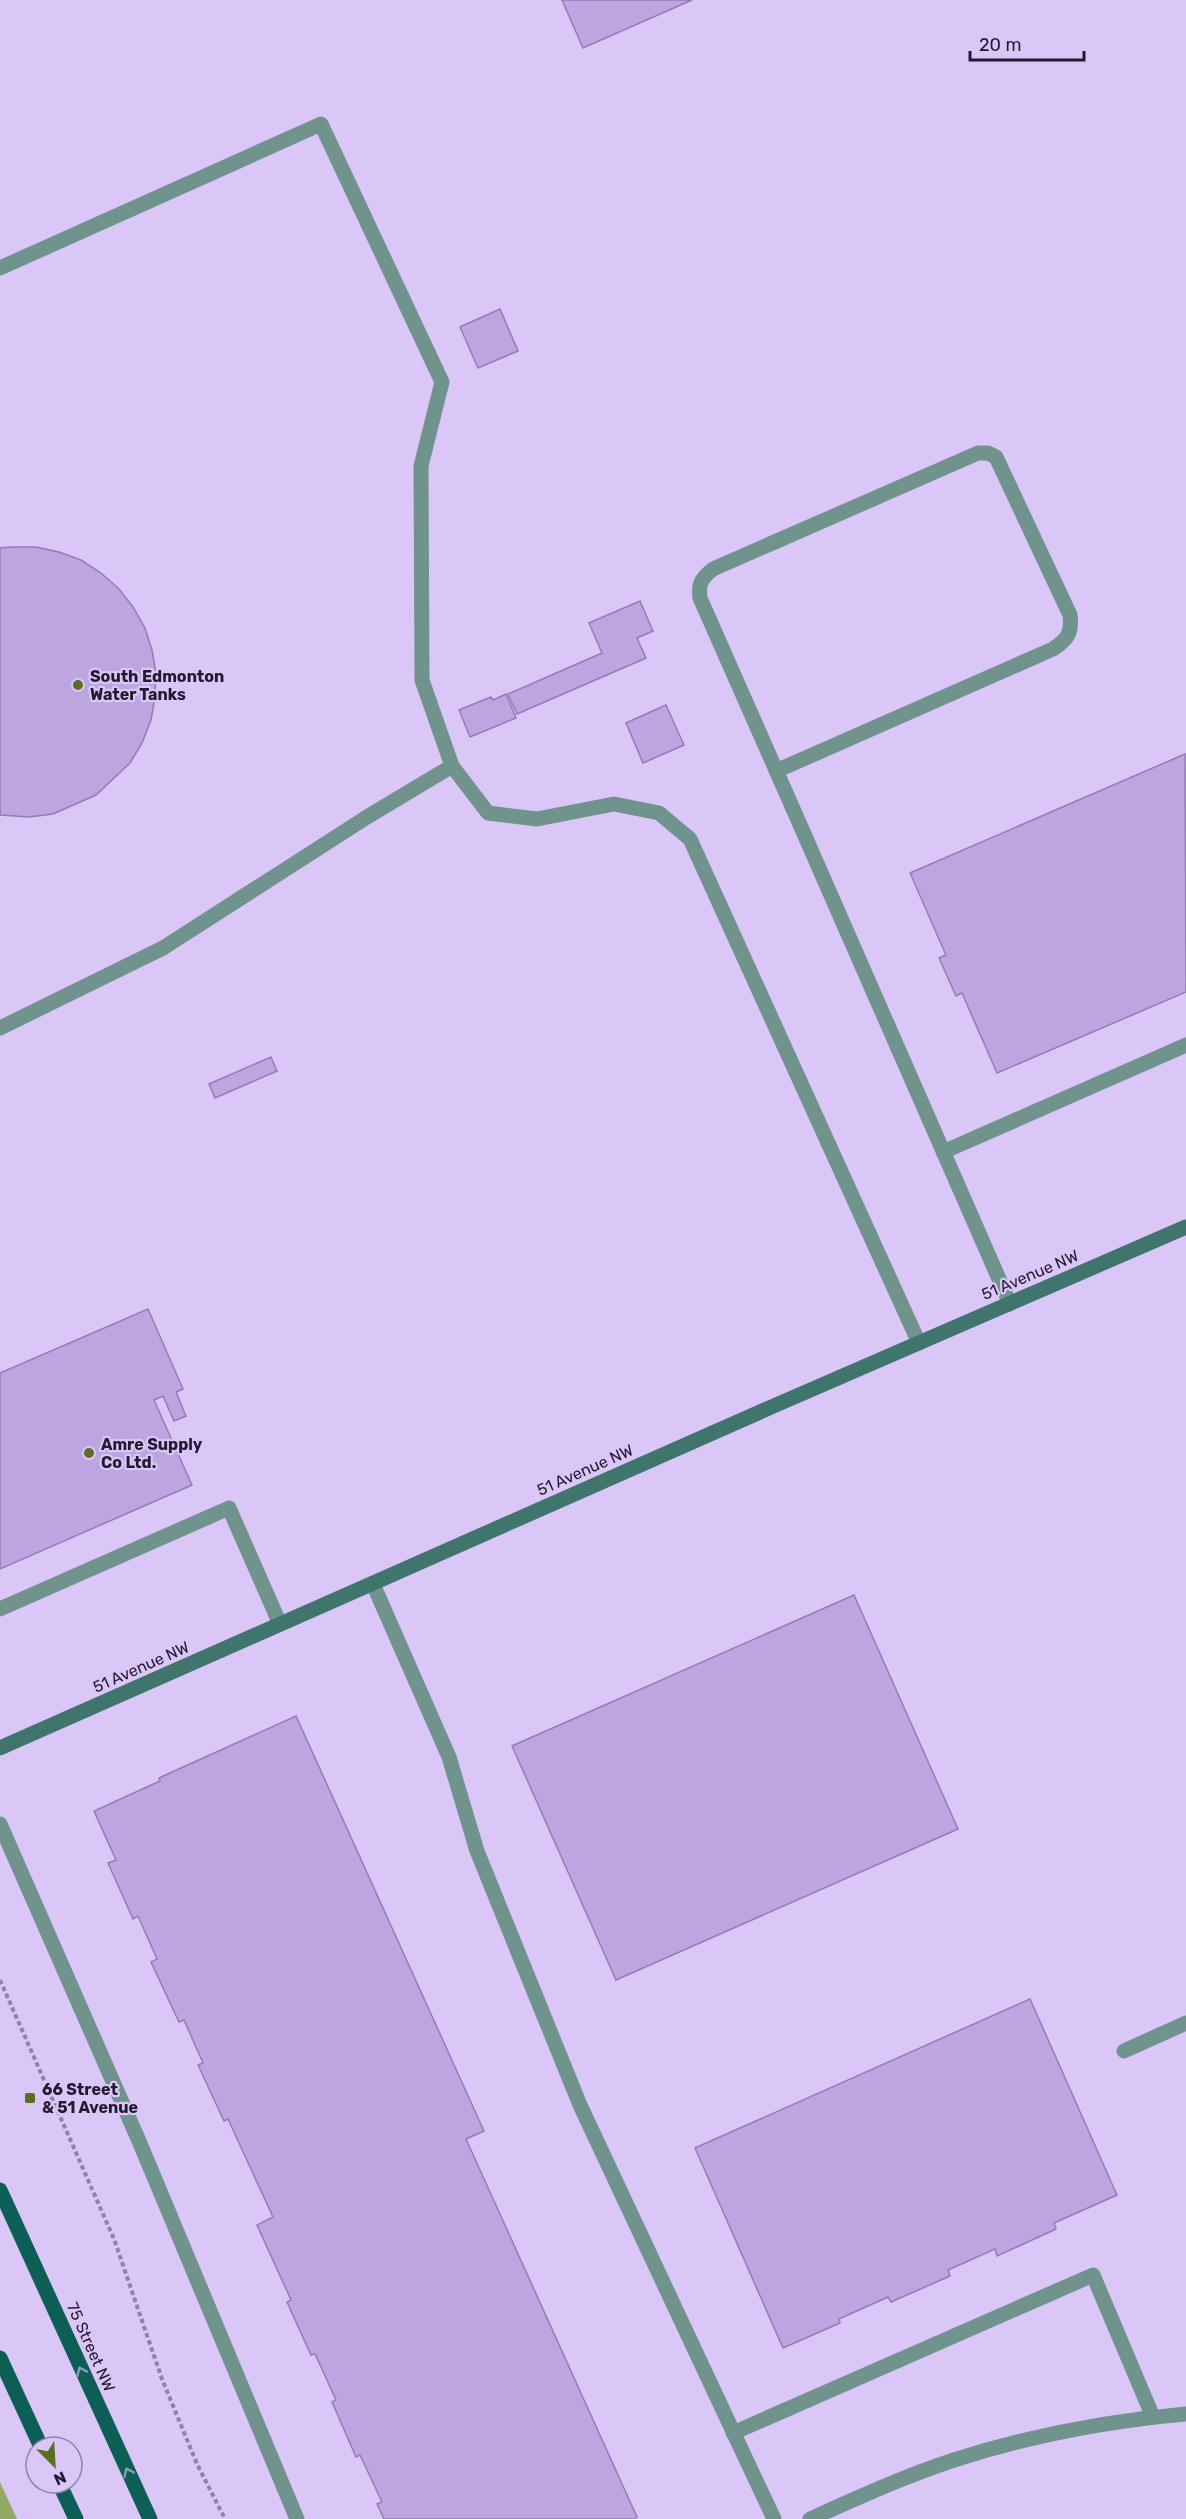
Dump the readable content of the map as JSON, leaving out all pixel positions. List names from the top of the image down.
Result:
{
  "streets": {
    "main road": ["75 Street NW"],
    "street": ["51 Avenue NW"]
  },
  "places": {
    "other": ["South Edmonton Water Tanks", "Amre Supply Co Ltd."],
    "transit": ["66 Street & 51 Avenue"]
  },
  "scale_bar": "20 m",
  "north": "bottom right"
}
